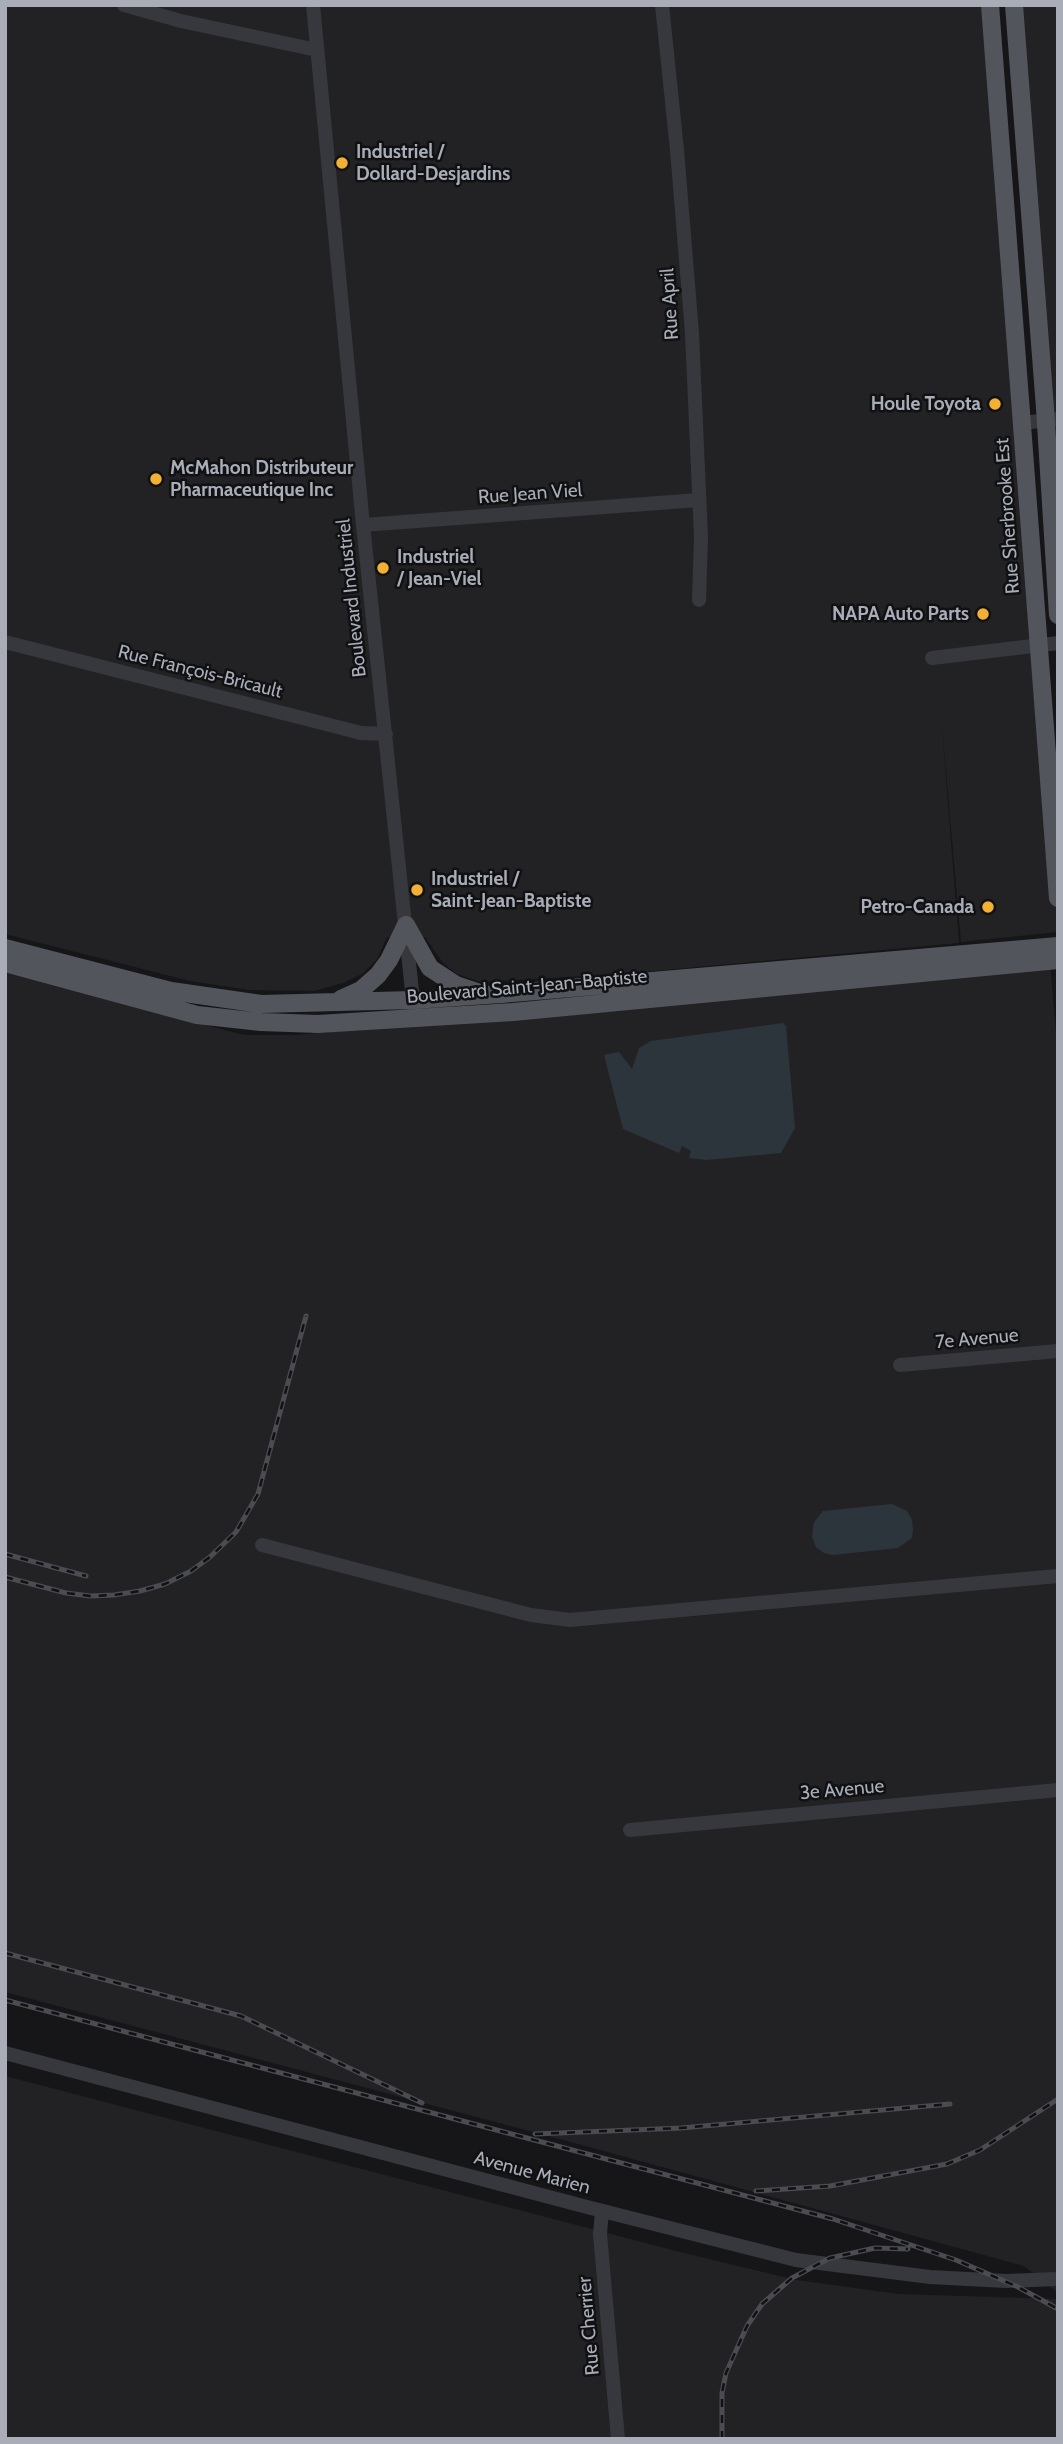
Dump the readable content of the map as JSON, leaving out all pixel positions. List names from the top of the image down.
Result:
{
  "streets": {
    "main road": ["Rue Sherbrooke Est", "Boulevard Saint-Jean-Baptiste"],
    "street": [
      "Rue April",
      "Rue Jean Viel",
      "Boulevard Industriel",
      "Rue François-Bricault",
      "7e Avenue",
      "3e Avenue",
      "Avenue Marien",
      "Rue Cherrier"
    ]
  },
  "crossings": [
    ["Rue April", "Rue Jean Viel"],
    ["Rue Jean Viel", "Boulevard Industriel"],
    ["Boulevard Industriel", "Rue François-Bricault"],
    ["Boulevard Industriel", "Boulevard Saint-Jean-Baptiste"],
    ["Avenue Marien", "Rue Cherrier"]
  ],
  "places": [
    "Industriel / Dollard-Desjardins",
    "Houle Toyota",
    "McMahon Distributeur Pharmaceutique Inc",
    "Industriel / Jean-Viel",
    "NAPA Auto Parts",
    "Industriel / Saint-Jean-Baptiste",
    "Petro-Canada"
  ]
}
